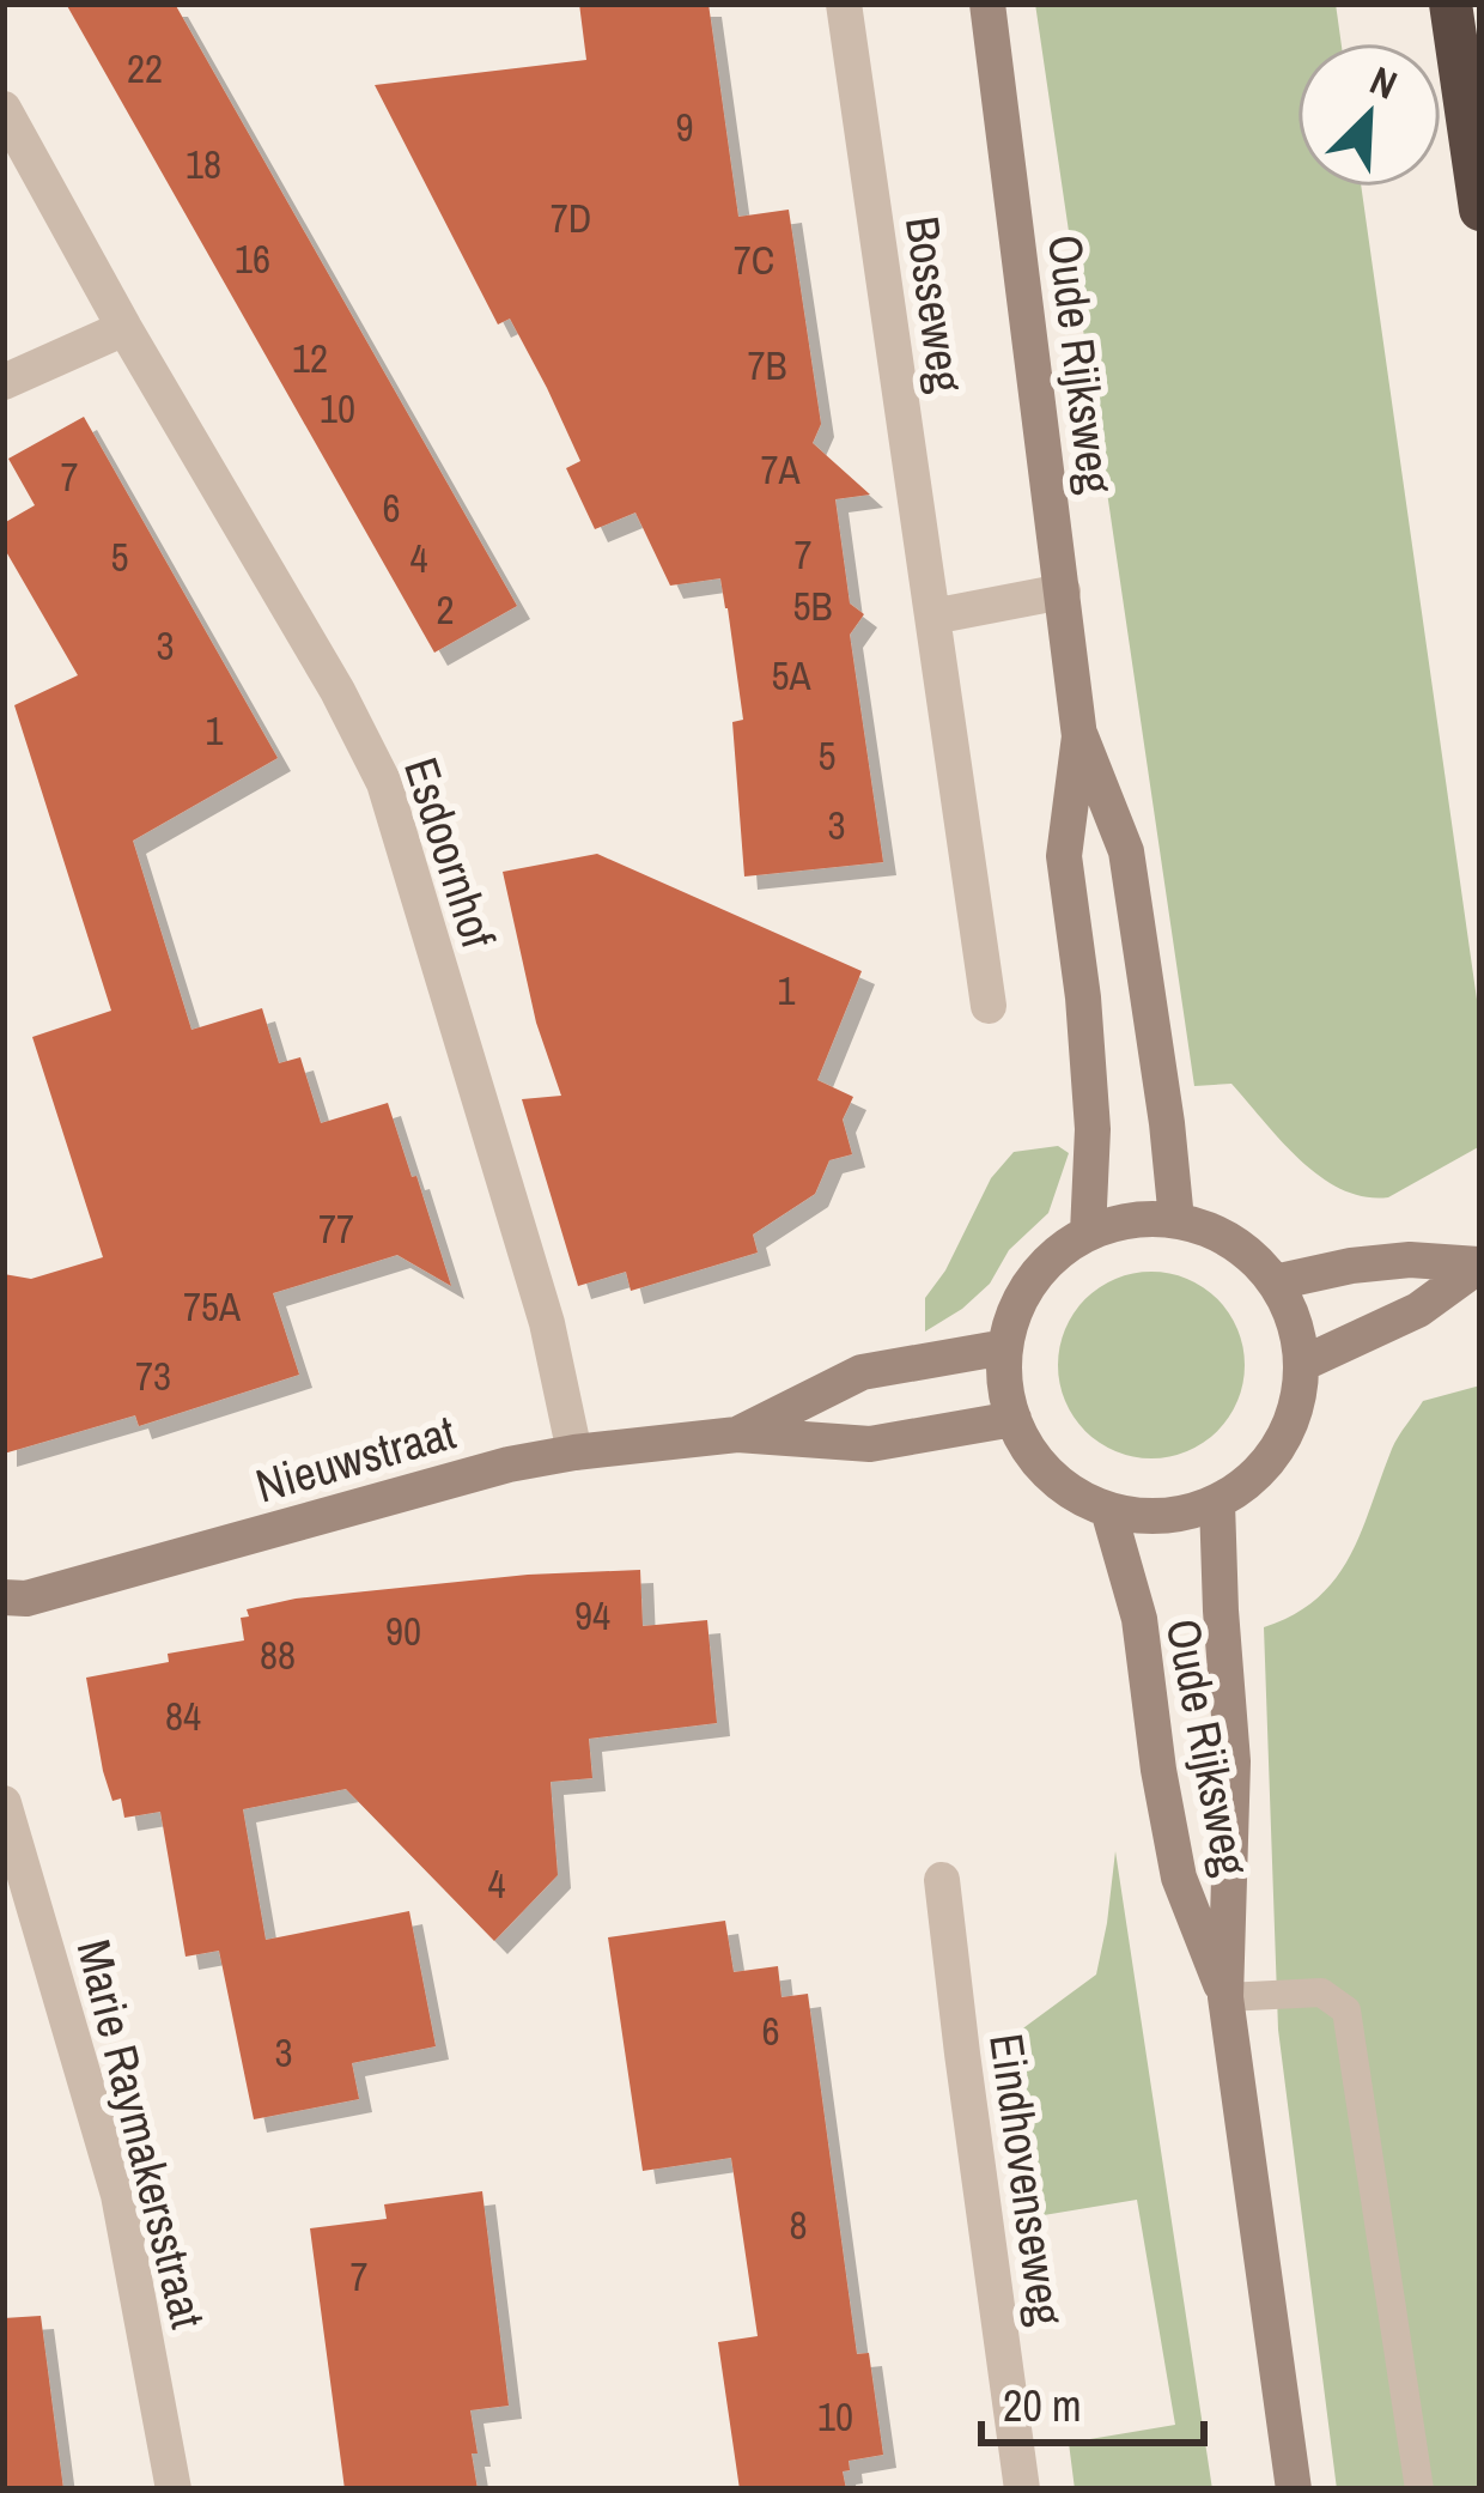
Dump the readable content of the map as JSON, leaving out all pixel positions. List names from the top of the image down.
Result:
{
  "streets": {
    "main road": ["Oude Rijksweg", "Nieuwstraat"],
    "street": [
      "Bosseweg",
      "Esdoornhof",
      "Marie Raymakersstraat",
      "Eindhovenseweg"
    ]
  },
  "crossings": [
    ["Oude Rijksweg", "Nieuwstraat"],
    ["Esdoornhof", "Nieuwstraat"]
  ],
  "house_numbers": [
    "22",
    "9",
    "18",
    "7D",
    "16",
    "7C",
    "12",
    "7B",
    "10",
    "7A",
    "7",
    "6",
    "7",
    "5",
    "4",
    "5B",
    "2",
    "3",
    "5A",
    "1",
    "5",
    "3",
    "1",
    "77",
    "75A",
    "73",
    "94",
    "90",
    "88",
    "84",
    "4",
    "6",
    "3",
    "8",
    "7",
    "10"
  ],
  "scale_bar": "20 m",
  "north": "top right"
}
